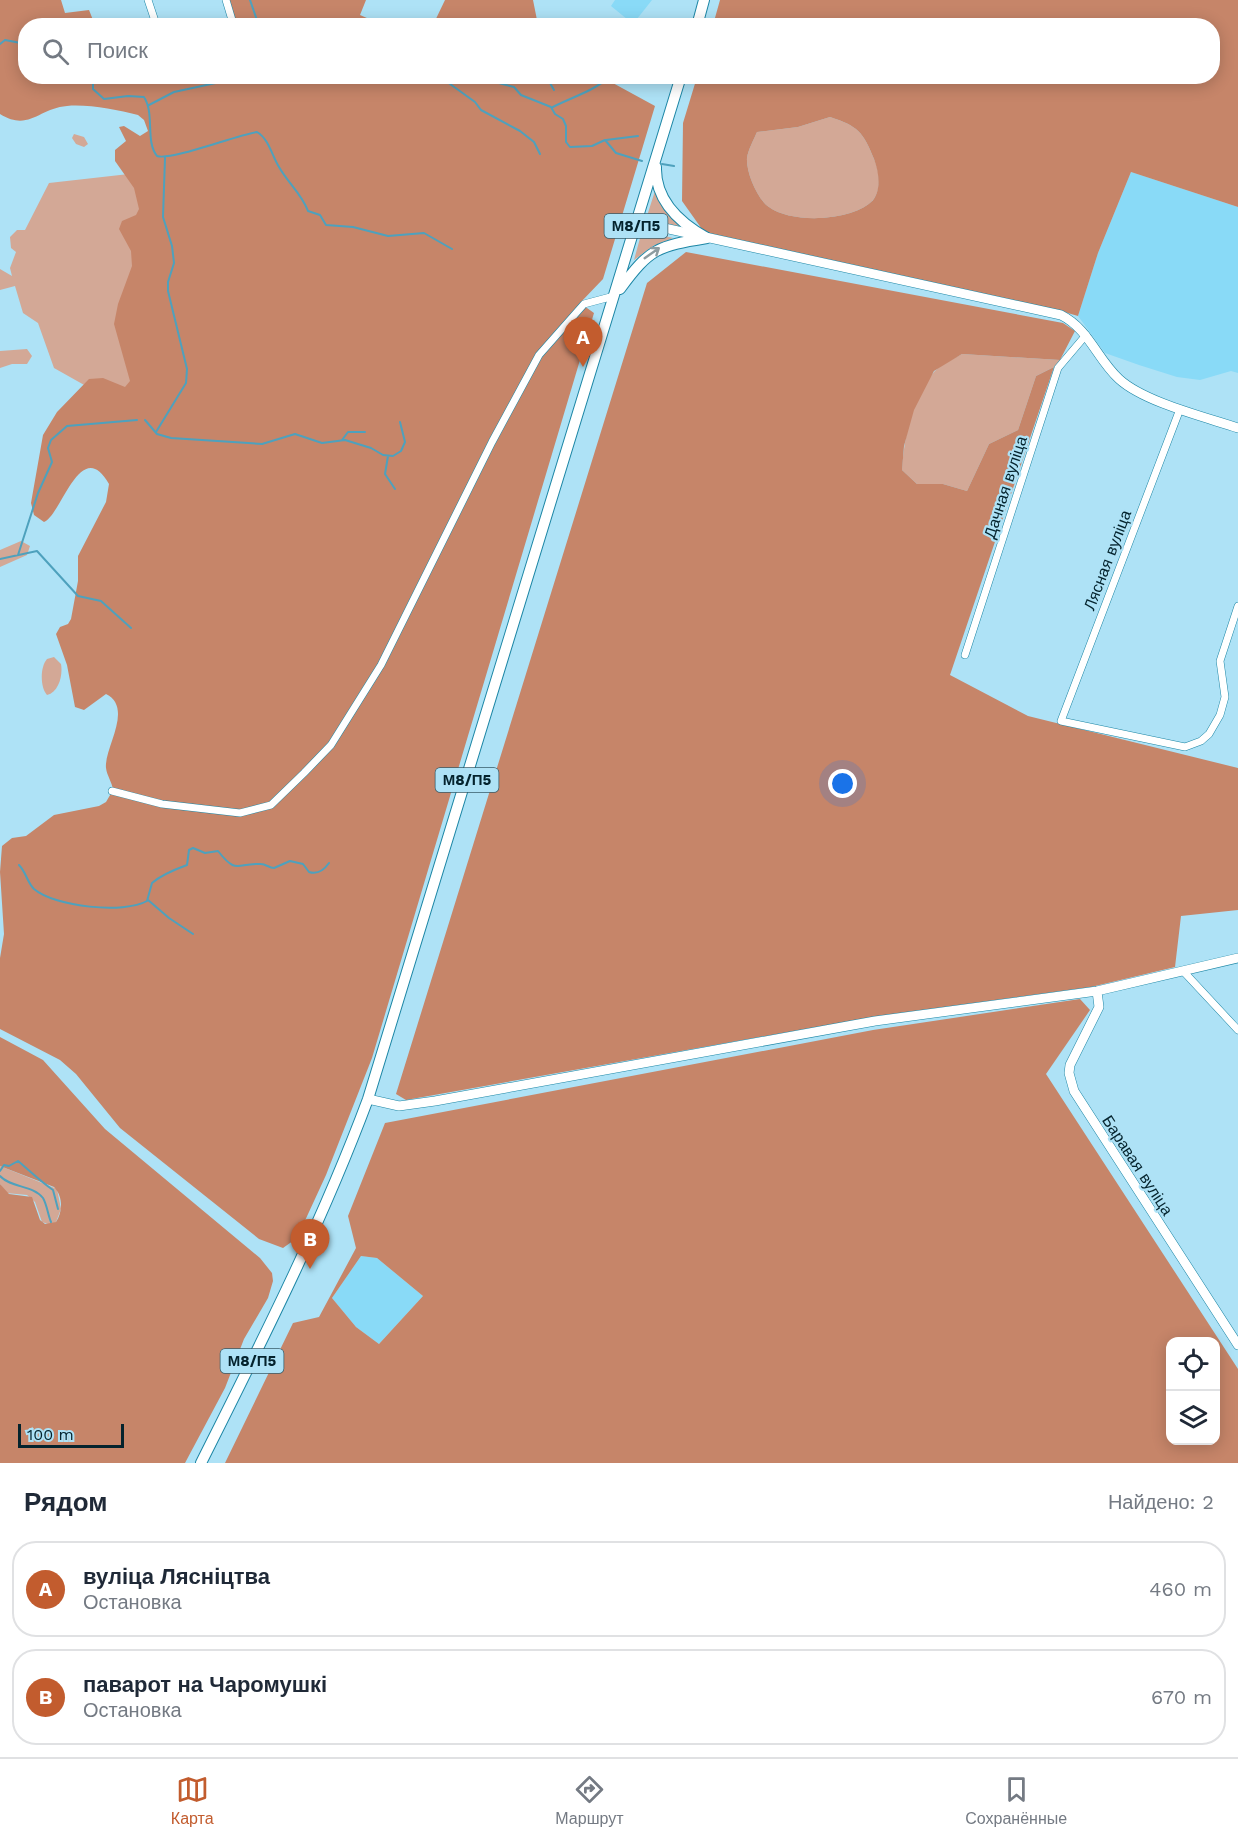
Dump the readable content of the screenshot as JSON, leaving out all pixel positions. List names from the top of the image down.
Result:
{
  "streets": {
    "main road": ["М8/П5"],
    "street": ["Дачная вуліца", "Лясная вуліца", "Баравая вуліца"]
  },
  "scale_bar": "100 m",
  "page": {
    "search": "Поиск",
    "pins": ["A", "B"],
    "scale": "100 m",
    "heading": ["Рядом", "Найдено: 2"],
    "list": [
      {
        "mark": "A",
        "name": "вуліца Лясніцтва",
        "note": "Остановка",
        "value": "460 m"
      },
      {
        "mark": "B",
        "name": "паварот на Чаромушкі",
        "note": "Остановка",
        "value": "670 m"
      }
    ],
    "nav": ["Карта", "Маршрут", "Сохранённые"]
  }
}
